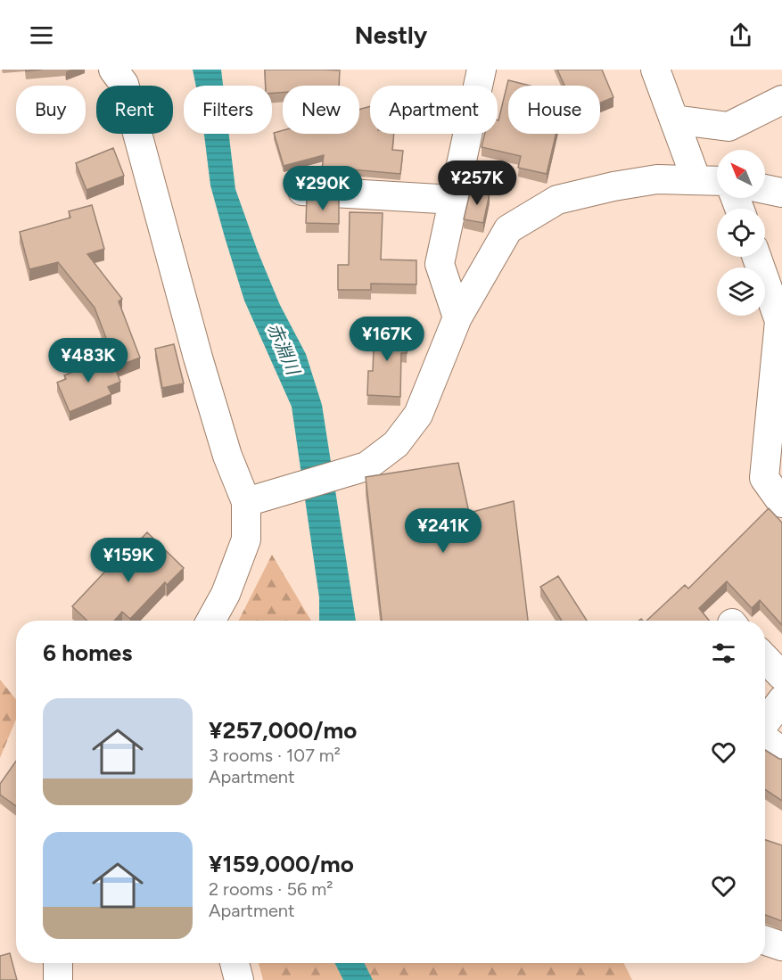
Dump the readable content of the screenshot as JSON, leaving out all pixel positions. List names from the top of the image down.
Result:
{
  "water": ["赤淵川"],
  "north": "top left",
  "page": {
    "header": "Nestly",
    "chip": [
      "Buy",
      "Rent",
      "Filters",
      "New",
      "Apartment",
      "House"
    ],
    "price": [
      "¥257K",
      "¥290K",
      "¥167K",
      "¥483K",
      "¥241K",
      "¥159K"
    ],
    "heading": "6 homes",
    "list": [
      {
        "name": "¥257,000/mo",
        "note": "3 rooms · 107 m² · Apartment"
      },
      {
        "name": "¥159,000/mo",
        "note": "2 rooms · 56 m² · Apartment"
      }
    ]
  }
}
